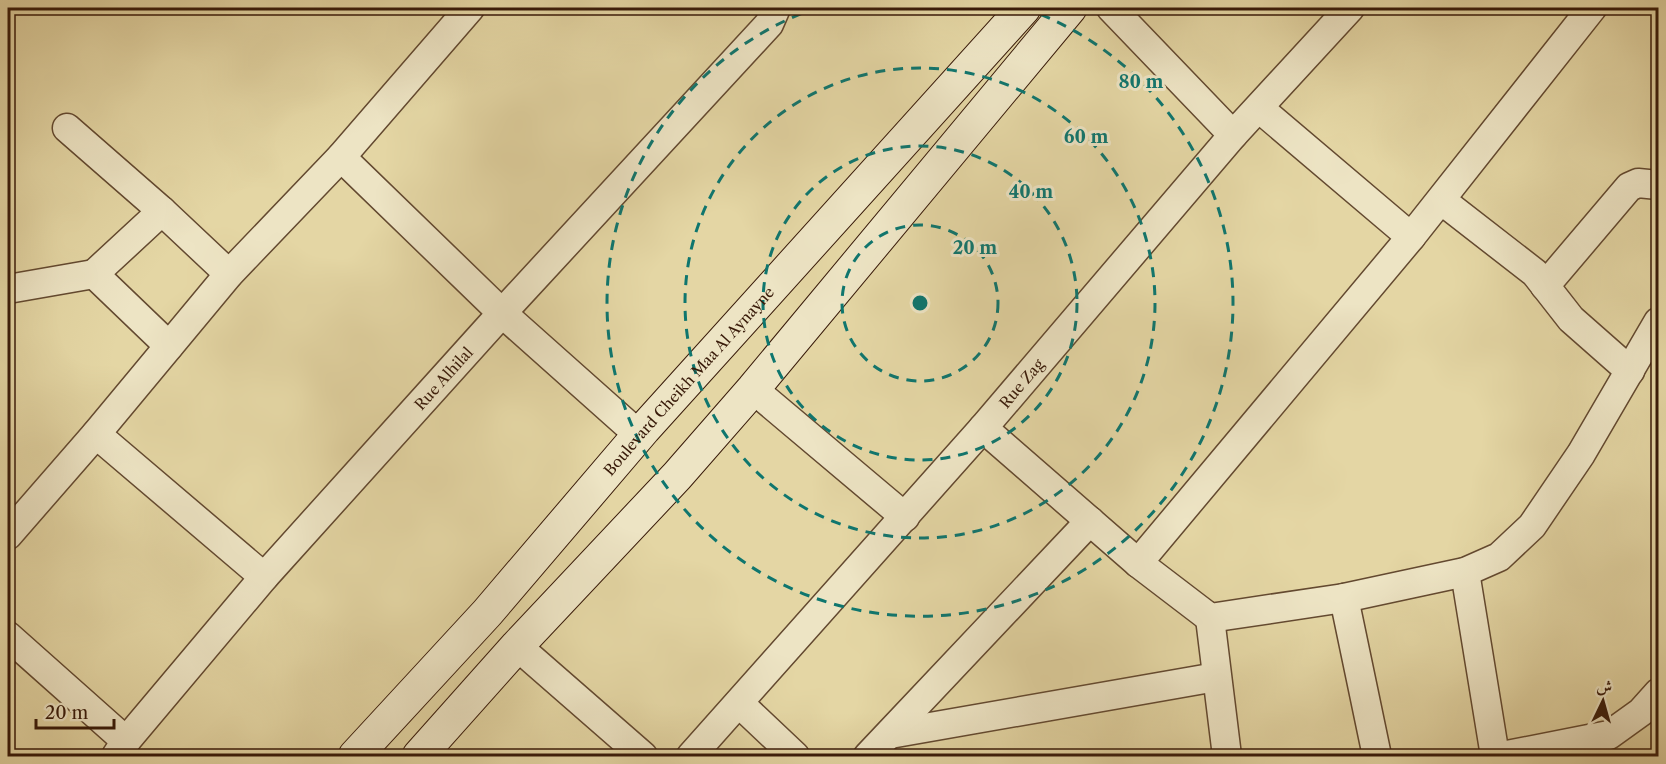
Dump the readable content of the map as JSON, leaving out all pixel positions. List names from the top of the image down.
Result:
{
  "streets": {
    "main road": ["Boulevard Cheikh Maa Al Aynayne"],
    "street": ["Rue Alhilal", "Rue Zag"]
  },
  "scale_bar": "20 m",
  "north": "top",
  "rings": [
    "80 m",
    "60 m",
    "40 m",
    "20 m"
  ]
}
